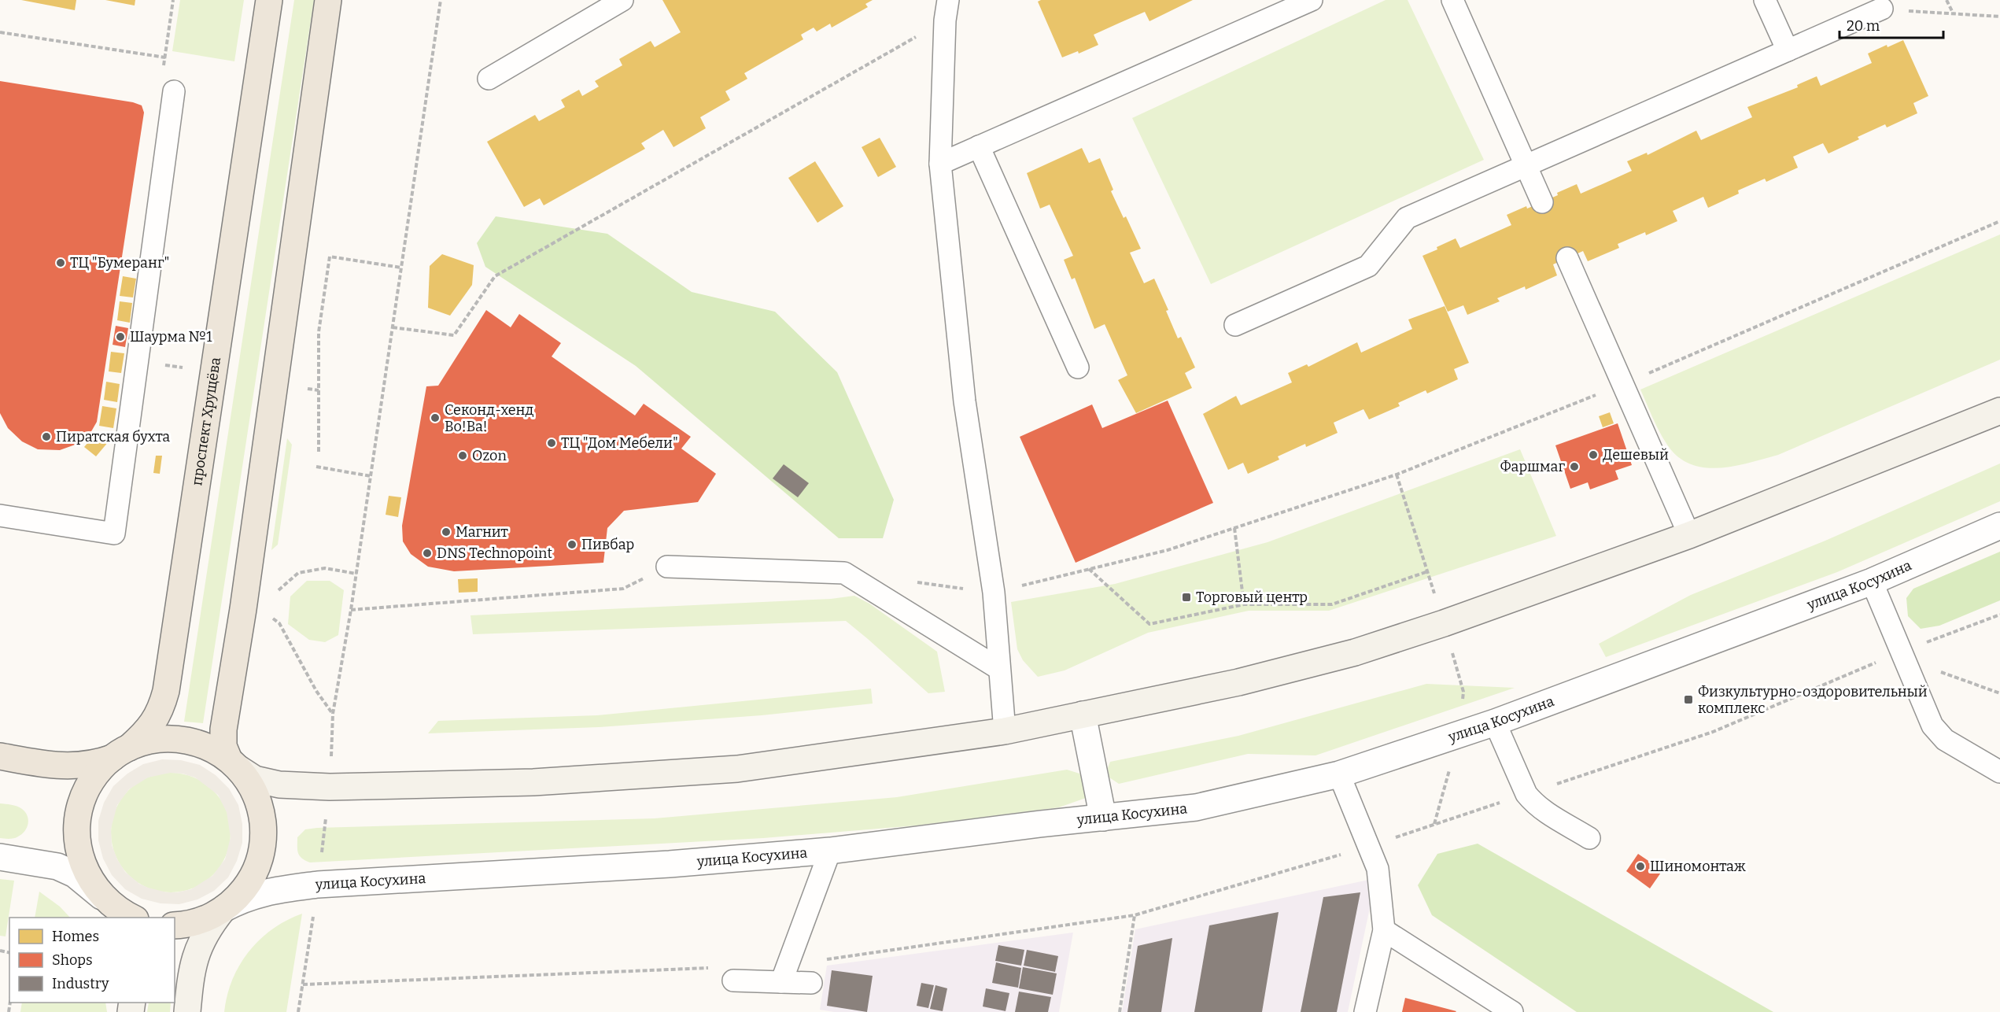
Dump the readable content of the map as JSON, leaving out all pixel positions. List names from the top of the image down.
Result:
{
  "streets": {
    "main road": ["проспект Хрущёва"],
    "street": ["улица Косухина"]
  },
  "places": {
    "other": [
      "ТЦ \"Бумеранг\"",
      "Шаурма №1",
      "Секонд-хенд Во!Ва!",
      "Пиратская бухта",
      "ТЦ \"Дом Мебели\"",
      "Дешевый",
      "Ozon",
      "Фаршмаг",
      "Магнит",
      "Пивбар",
      "DNS Technopoint",
      "Шиномонтаж"
    ],
    "transit": ["Торговый центр", "Физкультурно-оздоровительный комплекс"]
  },
  "legend": ["Homes", "Shops", "Industry"],
  "scale_bar": "20 m"
}
